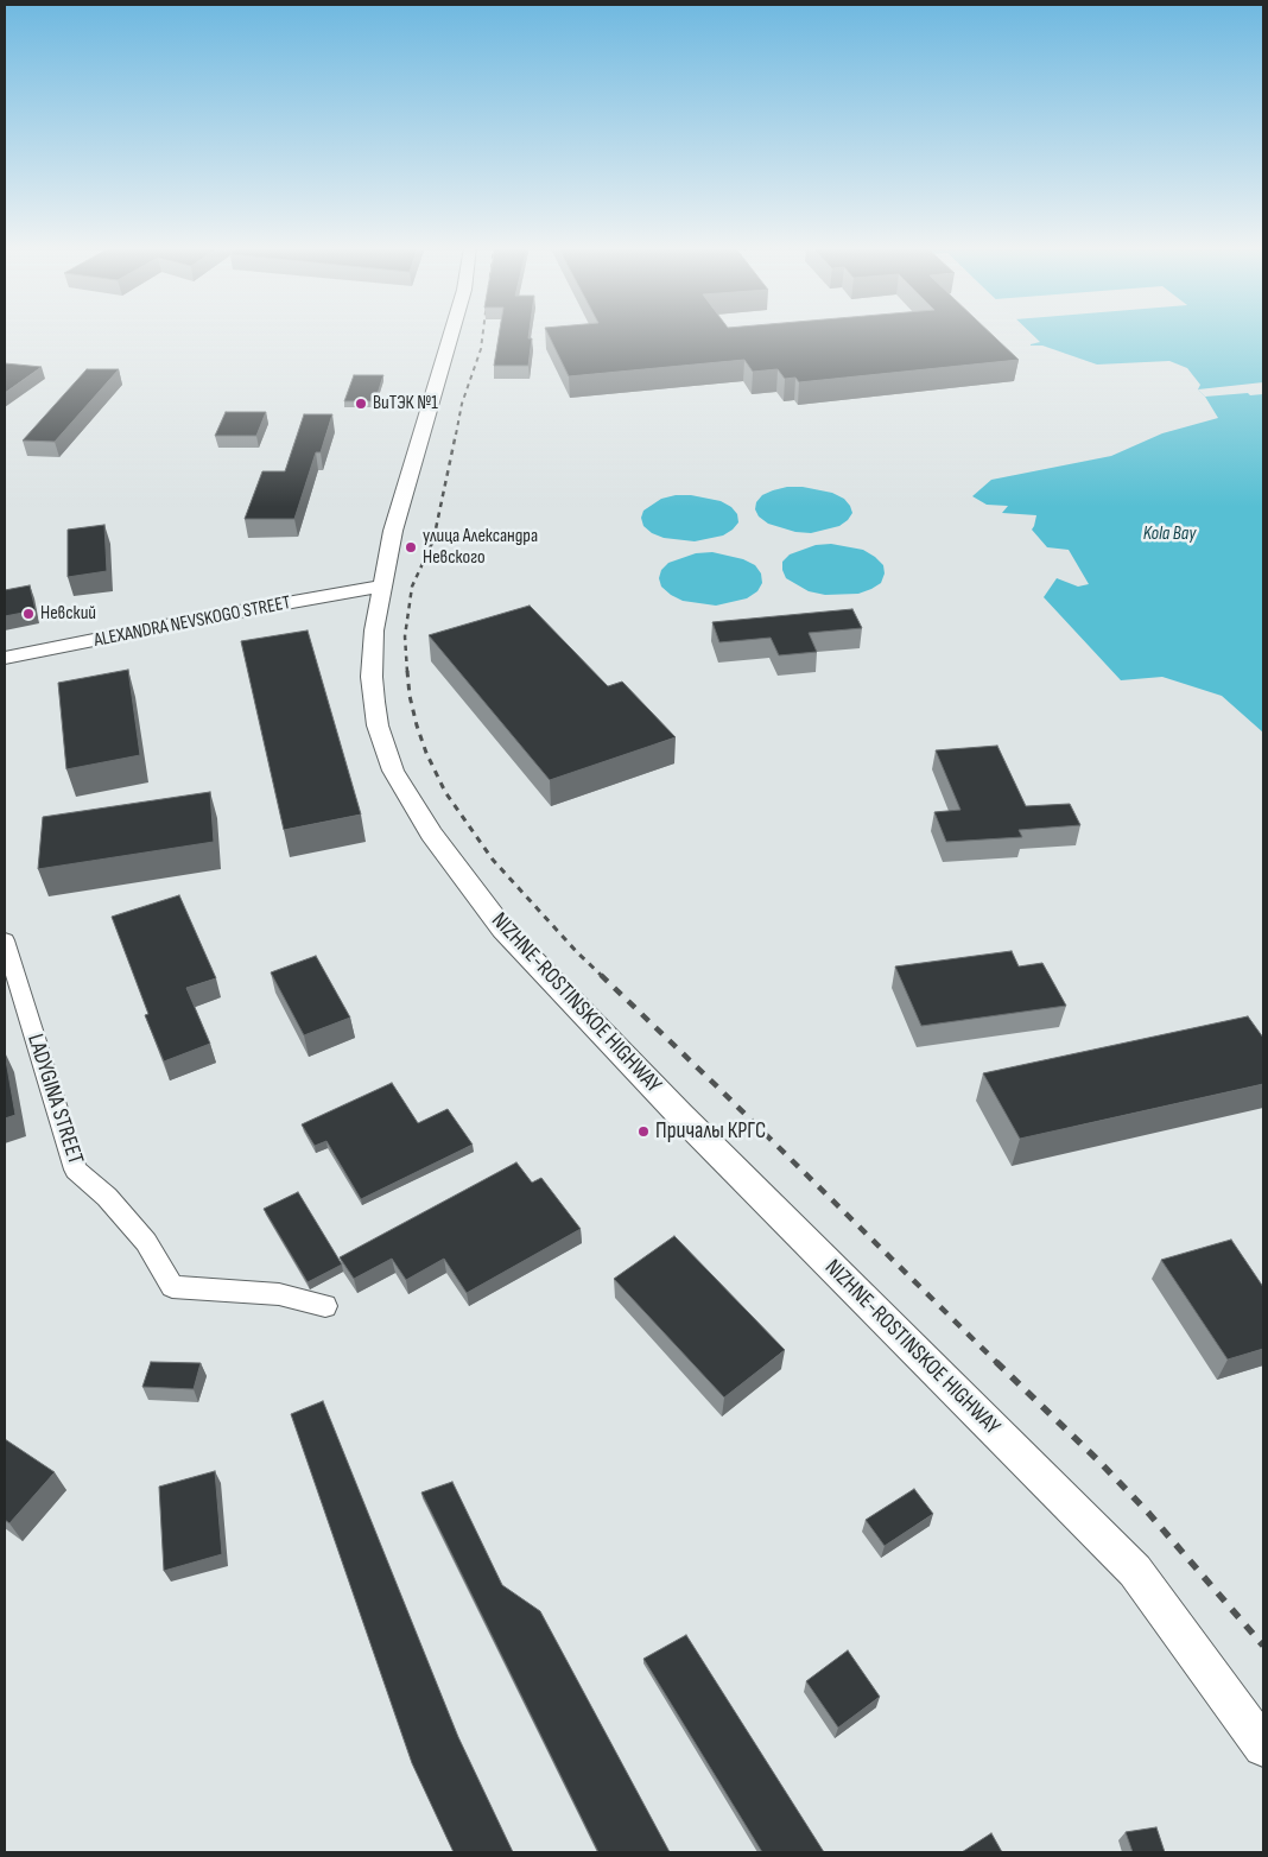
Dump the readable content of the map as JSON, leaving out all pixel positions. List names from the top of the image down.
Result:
{
  "streets": {
    "street": ["ALEXANDRA NEVSKOGO STREET", "NIZHNE-ROSTINSKOE HIGHWAY", "LADYGINA STREET"]
  },
  "crossings": [
    ["ALEXANDRA NEVSKOGO STREET", "NIZHNE-ROSTINSKOE HIGHWAY"]
  ],
  "water": ["Kola Bay"],
  "places": [
    "ВиТЭК №1",
    "улица Александра Невского",
    "Невский",
    "Причалы КРГС"
  ]
}
